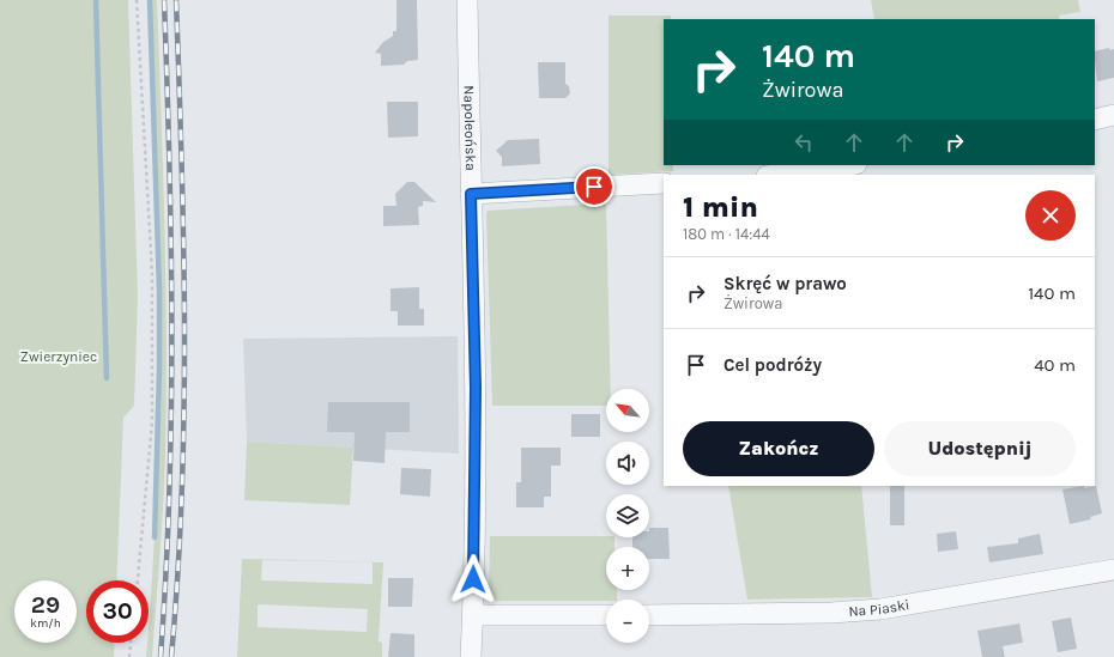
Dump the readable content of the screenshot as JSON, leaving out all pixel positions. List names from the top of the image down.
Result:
{
  "streets": {
    "street": ["Napoleońska", "Na Piaski"]
  },
  "parks": ["Zwierzyniec"],
  "north": "top left",
  "page": {
    "turn": ["140 m", "Żwirowa"],
    "heading": ["1 min", "180 m · 14:44"],
    "list": [
      {
        "name": "Skręć w prawo",
        "note": "Żwirowa",
        "value": "140 m"
      },
      {
        "name": "Cel podróży",
        "value": "40 m"
      }
    ],
    "map_buttons": ["+", "−"],
    "buttons": ["Zakończ", "Udostępnij"],
    "speed": "29 km/h",
    "limit": "30"
  }
}
